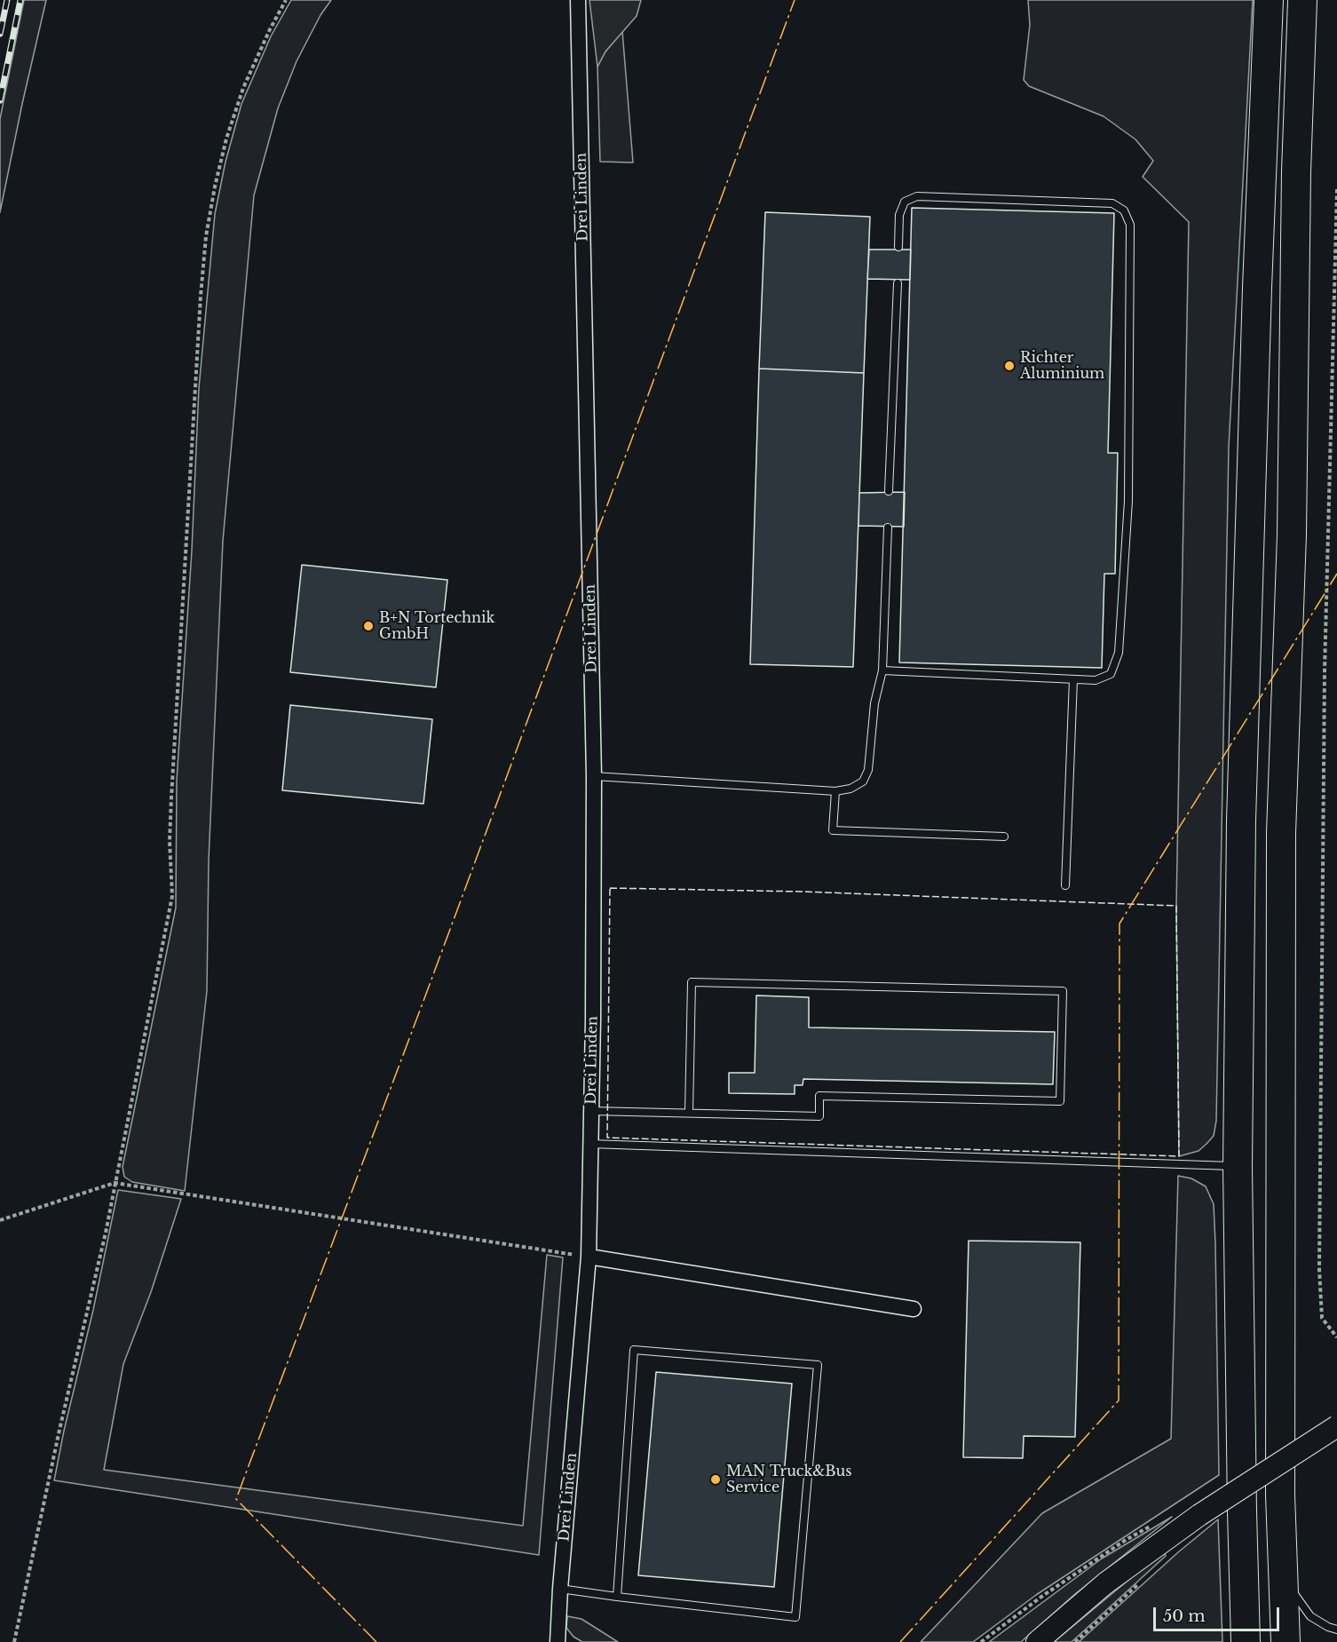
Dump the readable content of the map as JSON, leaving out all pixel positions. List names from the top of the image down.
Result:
{
  "streets": {
    "street": ["Drei Linden"]
  },
  "places": ["Richter Aluminium", "B+N Tortechnik GmbH", "MAN Truck&Bus Service"],
  "scale_bar": "50 m"
}
